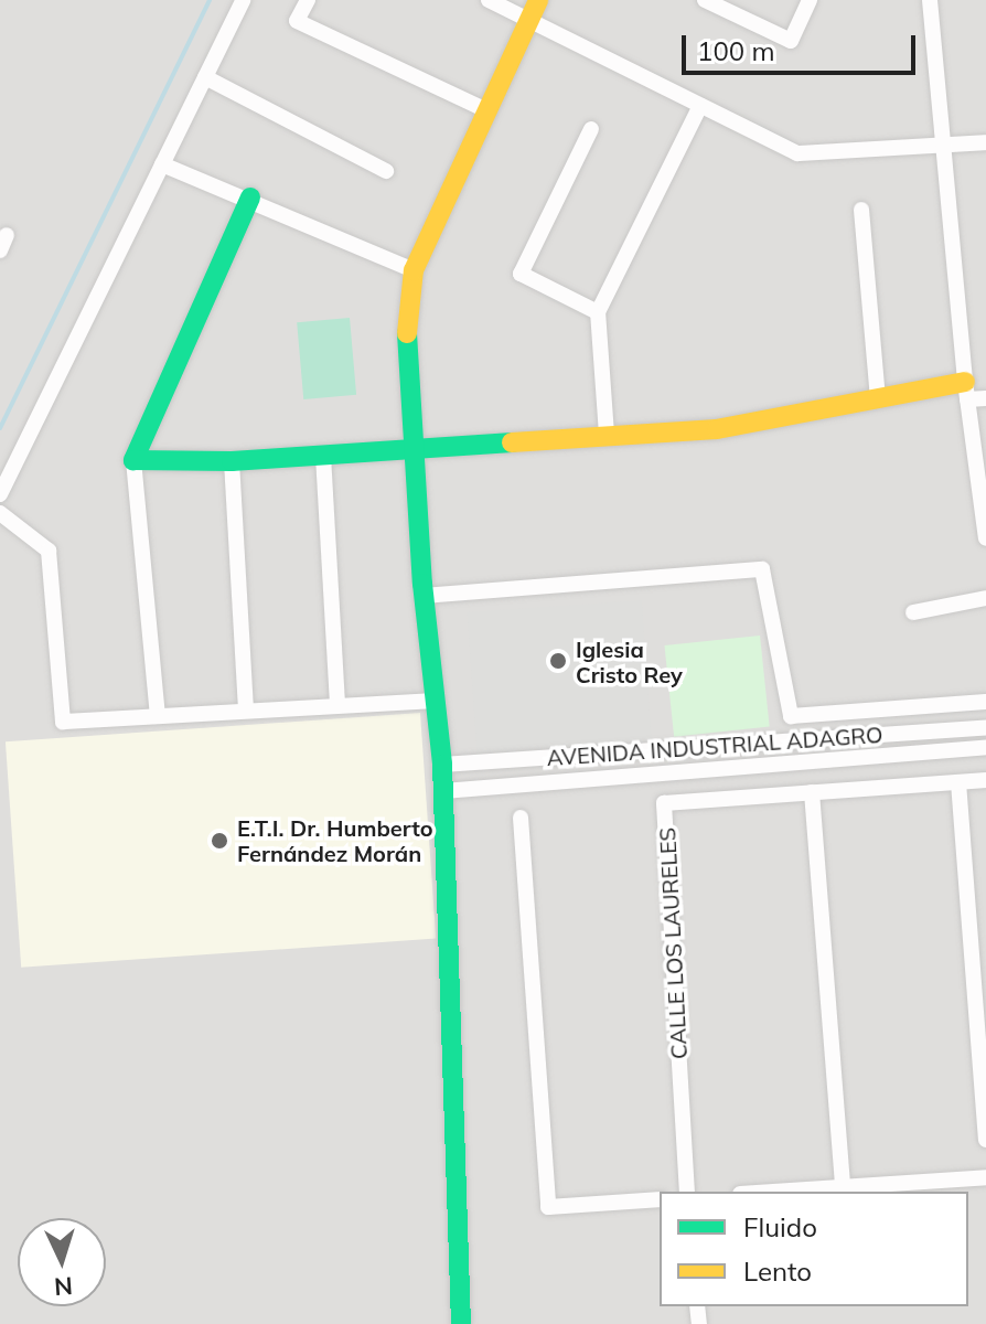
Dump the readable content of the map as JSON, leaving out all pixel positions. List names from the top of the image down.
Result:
{
  "streets": {
    "street": ["AVENIDA INDUSTRIAL ADAGRO", "CALLE LOS LAURELES"]
  },
  "places": ["Iglesia Cristo Rey", "E.T.I. Dr. Humberto Fernández Morán"],
  "legend": ["Fluido", "Lento"],
  "scale_bar": "100 m",
  "north": "bottom"
}
